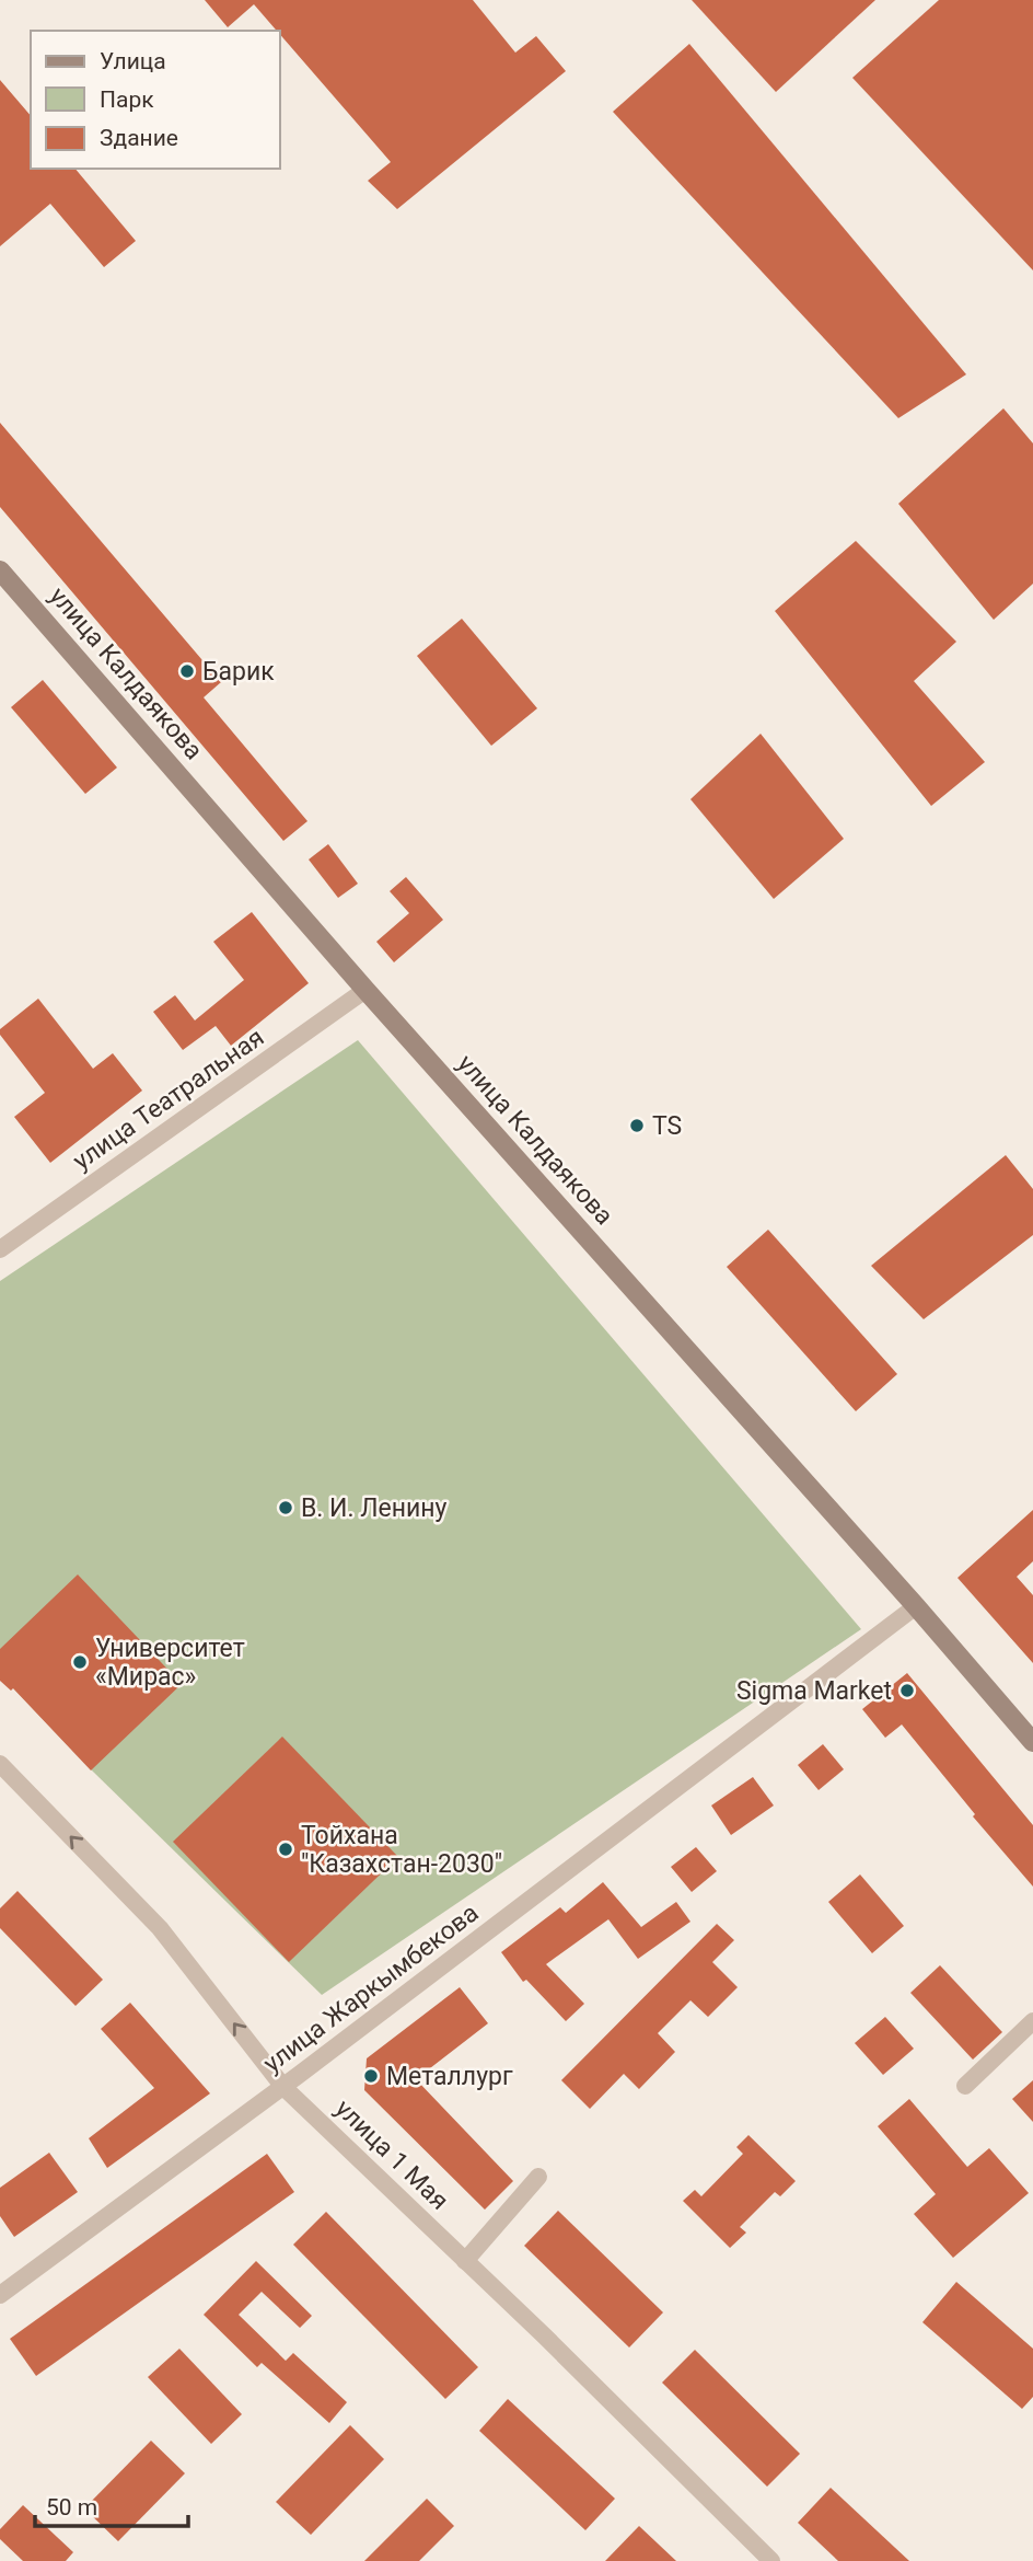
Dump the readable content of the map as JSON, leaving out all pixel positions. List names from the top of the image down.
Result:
{
  "streets": {
    "street": [
      "улица Калдаякова",
      "улица Театральная",
      "улица Жаркымбекова",
      "улица 1 Мая"
    ]
  },
  "crossings": [
    ["улица Калдаякова", "улица Театральная"],
    ["улица Калдаякова", "улица Жаркымбекова"],
    ["улица Жаркымбекова", "улица 1 Мая"]
  ],
  "one_way": ["улица 1 Мая"],
  "places": [
    "Барик",
    "TS",
    "В. И. Ленину",
    "Университет «Мирас»",
    "Sigma Market",
    "Тойхана \"Казахстан-2030\"",
    "Металлург"
  ],
  "legend": ["Улица", "Парк", "Здание"],
  "scale_bar": "50 m"
}
